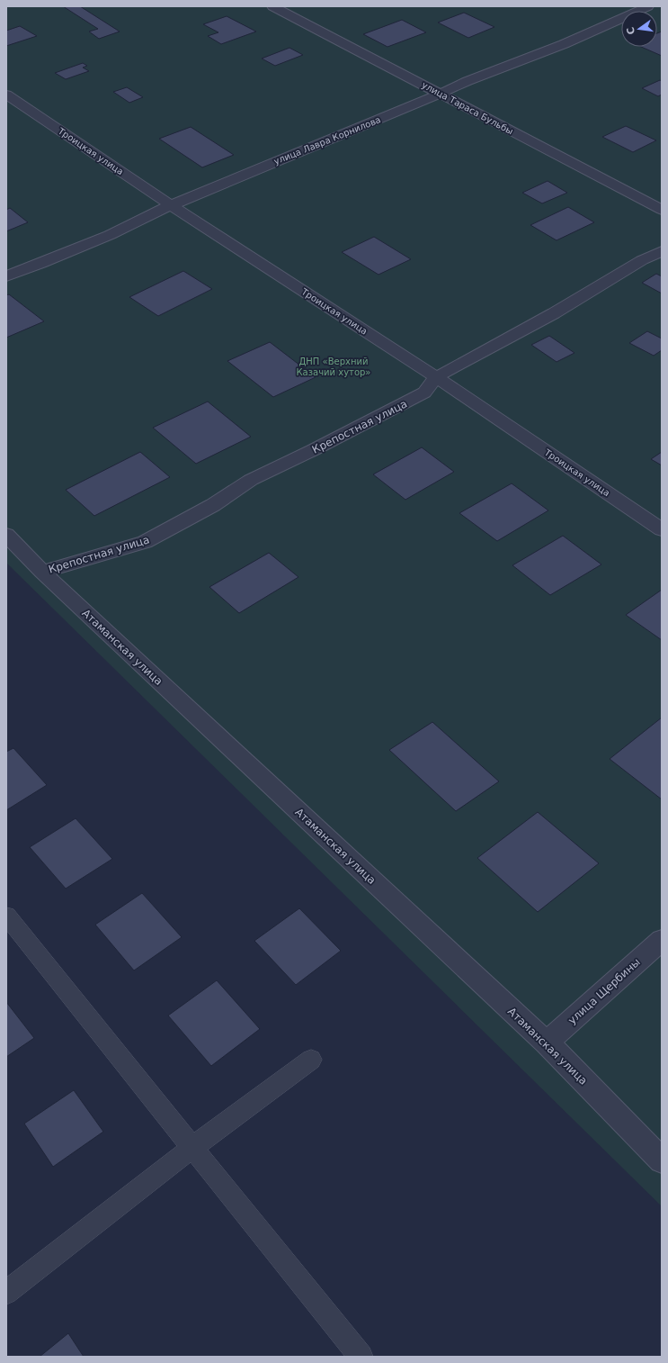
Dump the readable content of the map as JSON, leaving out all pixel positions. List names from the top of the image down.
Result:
{
  "streets": {
    "street": [
      "улица Тараса Бульбы",
      "улица Лавра Корнилова",
      "Троицкая улица",
      "Крепостная улица",
      "Атаманская улица",
      "улица Щербины"
    ]
  },
  "crossings": [
    ["улица Тараса Бульбы", "улица Лавра Корнилова"],
    ["улица Лавра Корнилова", "Троицкая улица"],
    ["Троицкая улица", "Крепостная улица"],
    ["Крепостная улица", "Атаманская улица"],
    ["Атаманская улица", "улица Щербины"]
  ],
  "parks": ["ДНП «Верхний Казачий хутор»"],
  "north": "left"
}
